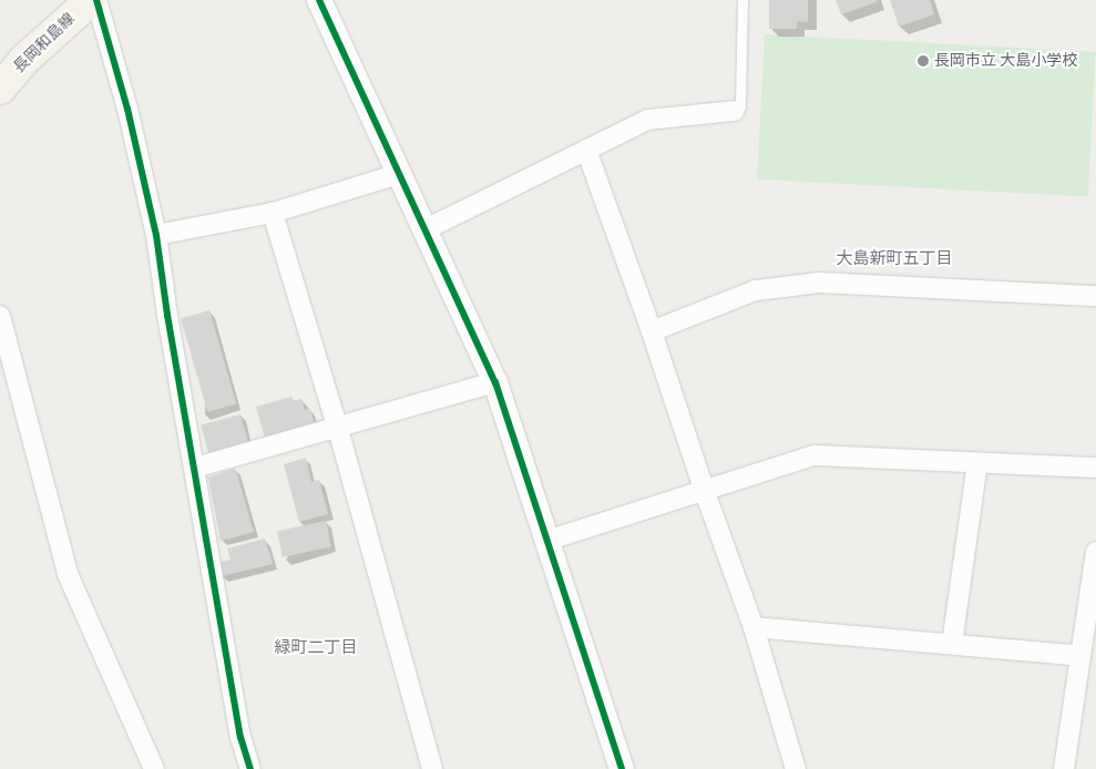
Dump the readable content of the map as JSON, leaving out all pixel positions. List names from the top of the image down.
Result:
{
  "streets": {
    "main road": ["長岡和島線"]
  },
  "districts": ["大島新町五丁目", "緑町二丁目"],
  "places": ["長岡市立 大島小学校"]
}
